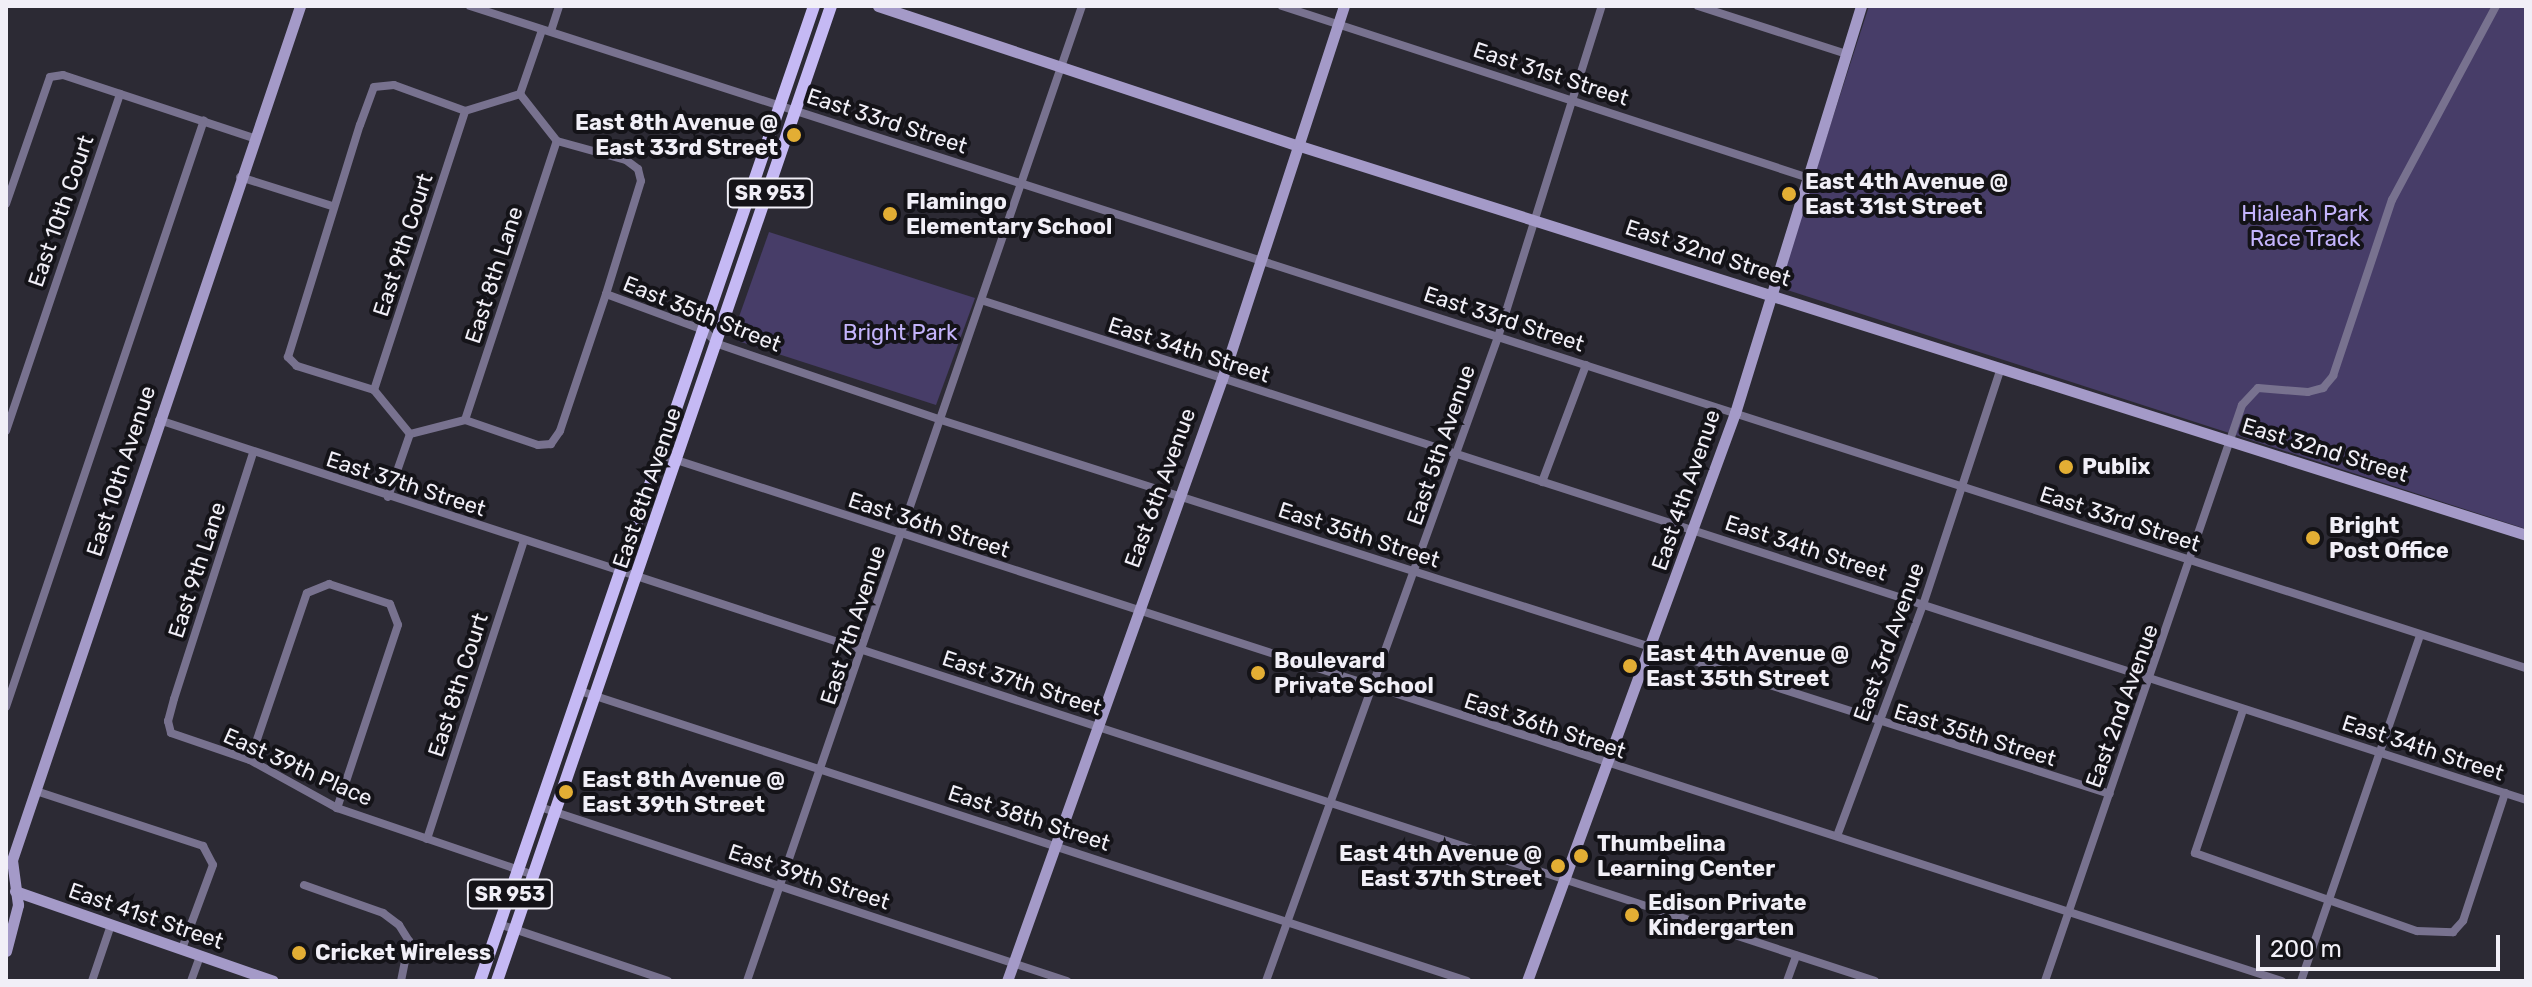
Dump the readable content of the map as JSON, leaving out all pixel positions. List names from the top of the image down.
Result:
{
  "streets": {
    "main road": ["SR 953", "East 8th Avenue"],
    "street": [
      "East 31st Street",
      "East 33rd Street",
      "East 10th Court",
      "East 9th Court",
      "East 32nd Street",
      "East 8th Lane",
      "East 35th Street",
      "East 34th Street",
      "East 5th Avenue",
      "East 10th Avenue",
      "East 37th Street",
      "East 6th Avenue",
      "East 4th Avenue",
      "East 36th Street",
      "East 9th Lane",
      "East 7th Avenue",
      "East 3rd Avenue",
      "East 8th Court",
      "East 2nd Avenue",
      "East 39th Place",
      "East 38th Street",
      "East 39th Street",
      "East 41st Street"
    ]
  },
  "crossings": [
    ["East 31st Street", "East 5th Avenue"],
    ["East 31st Street", "East 6th Avenue"],
    ["East 31st Street", "East 4th Avenue"],
    ["East 33rd Street", "East 5th Avenue"],
    ["East 33rd Street", "East 8th Avenue"],
    ["East 33rd Street", "East 6th Avenue"],
    ["East 33rd Street", "East 4th Avenue"],
    ["East 33rd Street", "East 7th Avenue"],
    ["East 33rd Street", "East 3rd Avenue"],
    ["East 33rd Street", "East 2nd Avenue"],
    ["East 32nd Street", "East 5th Avenue"],
    ["East 32nd Street", "East 6th Avenue"],
    ["East 32nd Street", "East 4th Avenue"],
    ["East 32nd Street", "East 7th Avenue"],
    ["East 32nd Street", "East 3rd Avenue"],
    ["East 32nd Street", "East 2nd Avenue"],
    ["East 35th Street", "East 5th Avenue"],
    ["East 35th Street", "East 8th Avenue"],
    ["East 35th Street", "East 6th Avenue"],
    ["East 35th Street", "East 4th Avenue"],
    ["East 35th Street", "East 7th Avenue"],
    ["East 35th Street", "East 3rd Avenue"],
    ["East 35th Street", "East 2nd Avenue"],
    ["East 34th Street", "East 5th Avenue"],
    ["East 34th Street", "East 6th Avenue"],
    ["East 34th Street", "East 4th Avenue"],
    ["East 34th Street", "East 7th Avenue"],
    ["East 34th Street", "East 3rd Avenue"],
    ["East 34th Street", "East 2nd Avenue"],
    ["East 5th Avenue", "East 37th Street"],
    ["East 5th Avenue", "East 36th Street"],
    ["East 5th Avenue", "East 38th Street"],
    ["East 10th Avenue", "East 37th Street"],
    ["East 10th Avenue", "East 41st Street"],
    ["East 37th Street", "East 8th Avenue"],
    ["East 37th Street", "East 6th Avenue"],
    ["East 37th Street", "East 4th Avenue"],
    ["East 37th Street", "East 9th Lane"],
    ["East 37th Street", "East 7th Avenue"],
    ["East 37th Street", "East 8th Court"],
    ["East 8th Avenue", "East 36th Street"],
    ["East 8th Avenue", "East 39th Place"],
    ["East 8th Avenue", "East 38th Street"],
    ["East 8th Avenue", "East 39th Street"],
    ["East 6th Avenue", "East 36th Street"],
    ["East 6th Avenue", "East 38th Street"],
    ["East 6th Avenue", "East 39th Street"],
    ["East 4th Avenue", "East 36th Street"],
    ["East 36th Street", "East 7th Avenue"],
    ["East 36th Street", "East 3rd Avenue"],
    ["East 36th Street", "East 2nd Avenue"],
    ["East 9th Lane", "East 39th Place"],
    ["East 7th Avenue", "East 38th Street"],
    ["East 7th Avenue", "East 39th Street"],
    ["East 8th Court", "East 39th Place"]
  ],
  "parks": ["Hialeah Park Race Track", "Bright Park"],
  "places": [
    "East 8th Avenue @ East 33rd Street",
    "East 4th Avenue @ East 31st Street",
    "Flamingo Elementary School",
    "Publix",
    "Bright Post Office",
    "East 4th Avenue @ East 35th Street",
    "Boulevard Private School",
    "East 8th Avenue @ East 39th Street",
    "Thumbelina Learning Center",
    "East 4th Avenue @ East 37th Street",
    "Edison Private Kindergarten",
    "Cricket Wireless"
  ],
  "scale_bar": "200 m"
}
